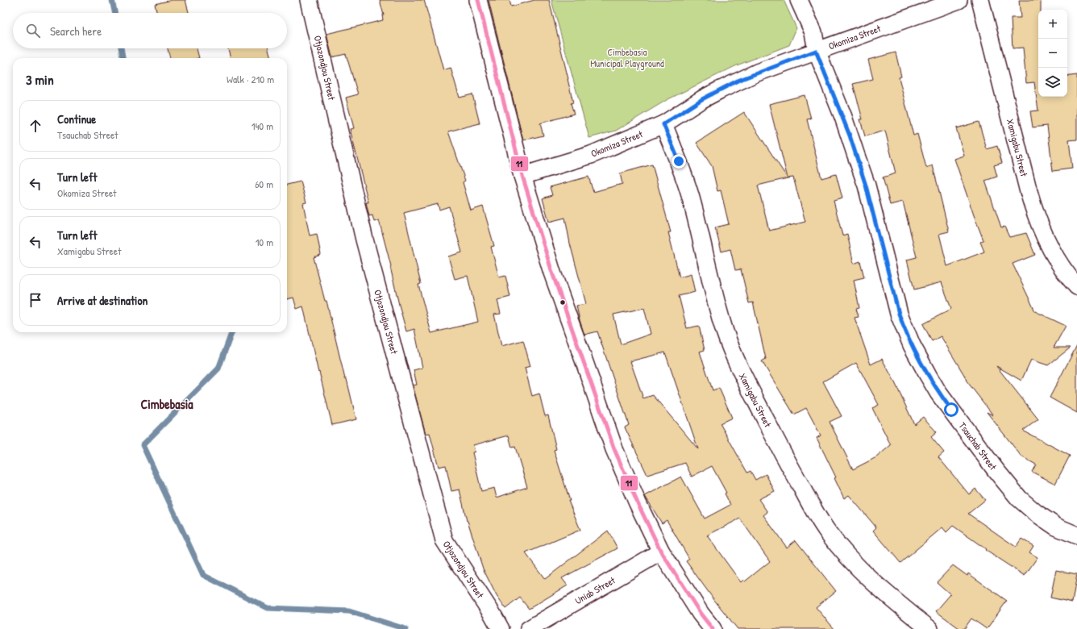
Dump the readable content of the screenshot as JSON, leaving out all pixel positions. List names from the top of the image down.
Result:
{
  "streets": {
    "street": [
      "Okomiza Street",
      "Otjozondjou Street",
      "Xamigabu Street",
      "Tsauchab Street",
      "Uniab Street"
    ]
  },
  "crossings": [
    ["Okomiza Street", "Xamigabu Street"],
    ["Okomiza Street", "Tsauchab Street"]
  ],
  "districts": ["Cimbebasia"],
  "parks": ["Cimbebasia Municipal Playground"],
  "lines": ["transit line 11"],
  "page": {
    "map_buttons": ["+", "−"],
    "search": "Search here",
    "heading": ["3 min", "Walk · 210 m"],
    "list": [
      ["Continue", "Tsauchab Street", "140 m"],
      ["Turn left", "Okomiza Street", "60 m"],
      ["Turn left", "Xamigabu Street", "10 m"],
      "Arrive at destination"
    ]
  }
}
